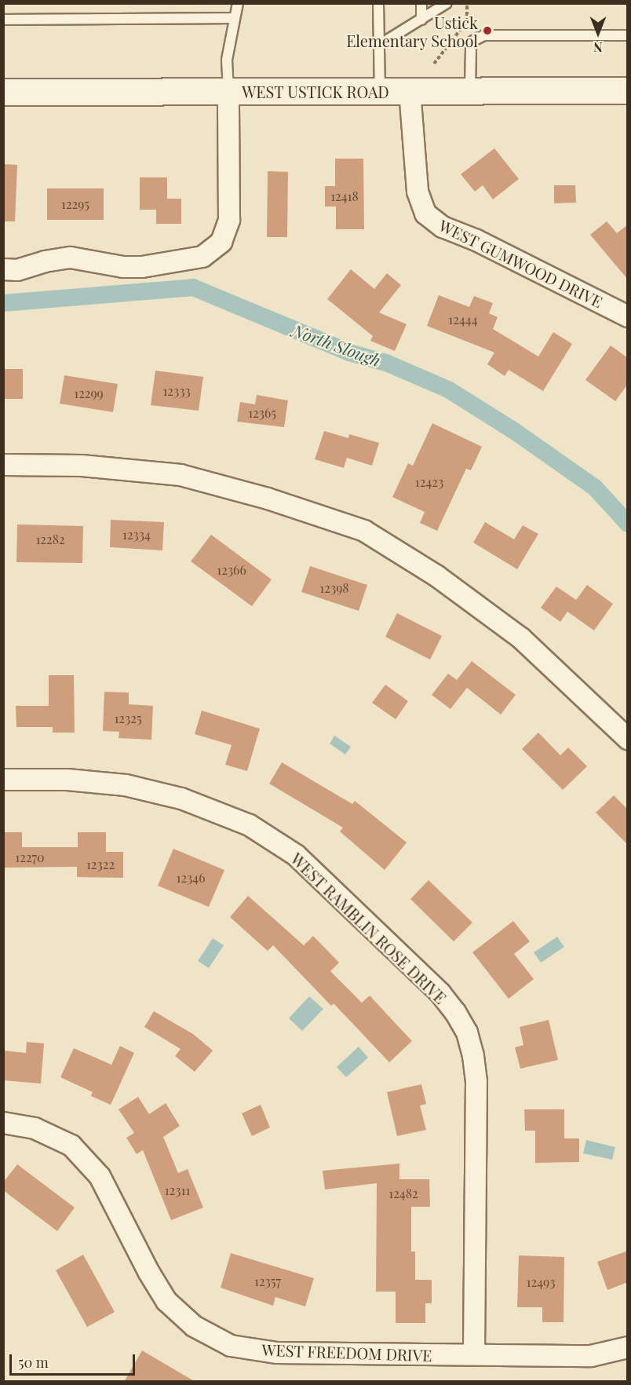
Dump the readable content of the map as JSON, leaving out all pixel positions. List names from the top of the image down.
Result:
{
  "streets": {
    "main road": ["WEST USTICK ROAD"],
    "street": ["WEST GUMWOOD DRIVE", "WEST RAMBLIN ROSE DRIVE", "WEST FREEDOM DRIVE"]
  },
  "crossings": [
    ["WEST USTICK ROAD", "WEST GUMWOOD DRIVE"],
    ["WEST RAMBLIN ROSE DRIVE", "WEST FREEDOM DRIVE"]
  ],
  "water": ["North Slough"],
  "places": ["Ustick Elementary School"],
  "house_numbers": [
    "12418",
    "12295",
    "12444",
    "12333",
    "12299",
    "12365",
    "12423",
    "12334",
    "12282",
    "12366",
    "12398",
    "12325",
    "12270",
    "12322",
    "12346",
    "12311",
    "12482",
    "12357",
    "12493"
  ],
  "scale_bar": "50 m",
  "north": "bottom"
}
